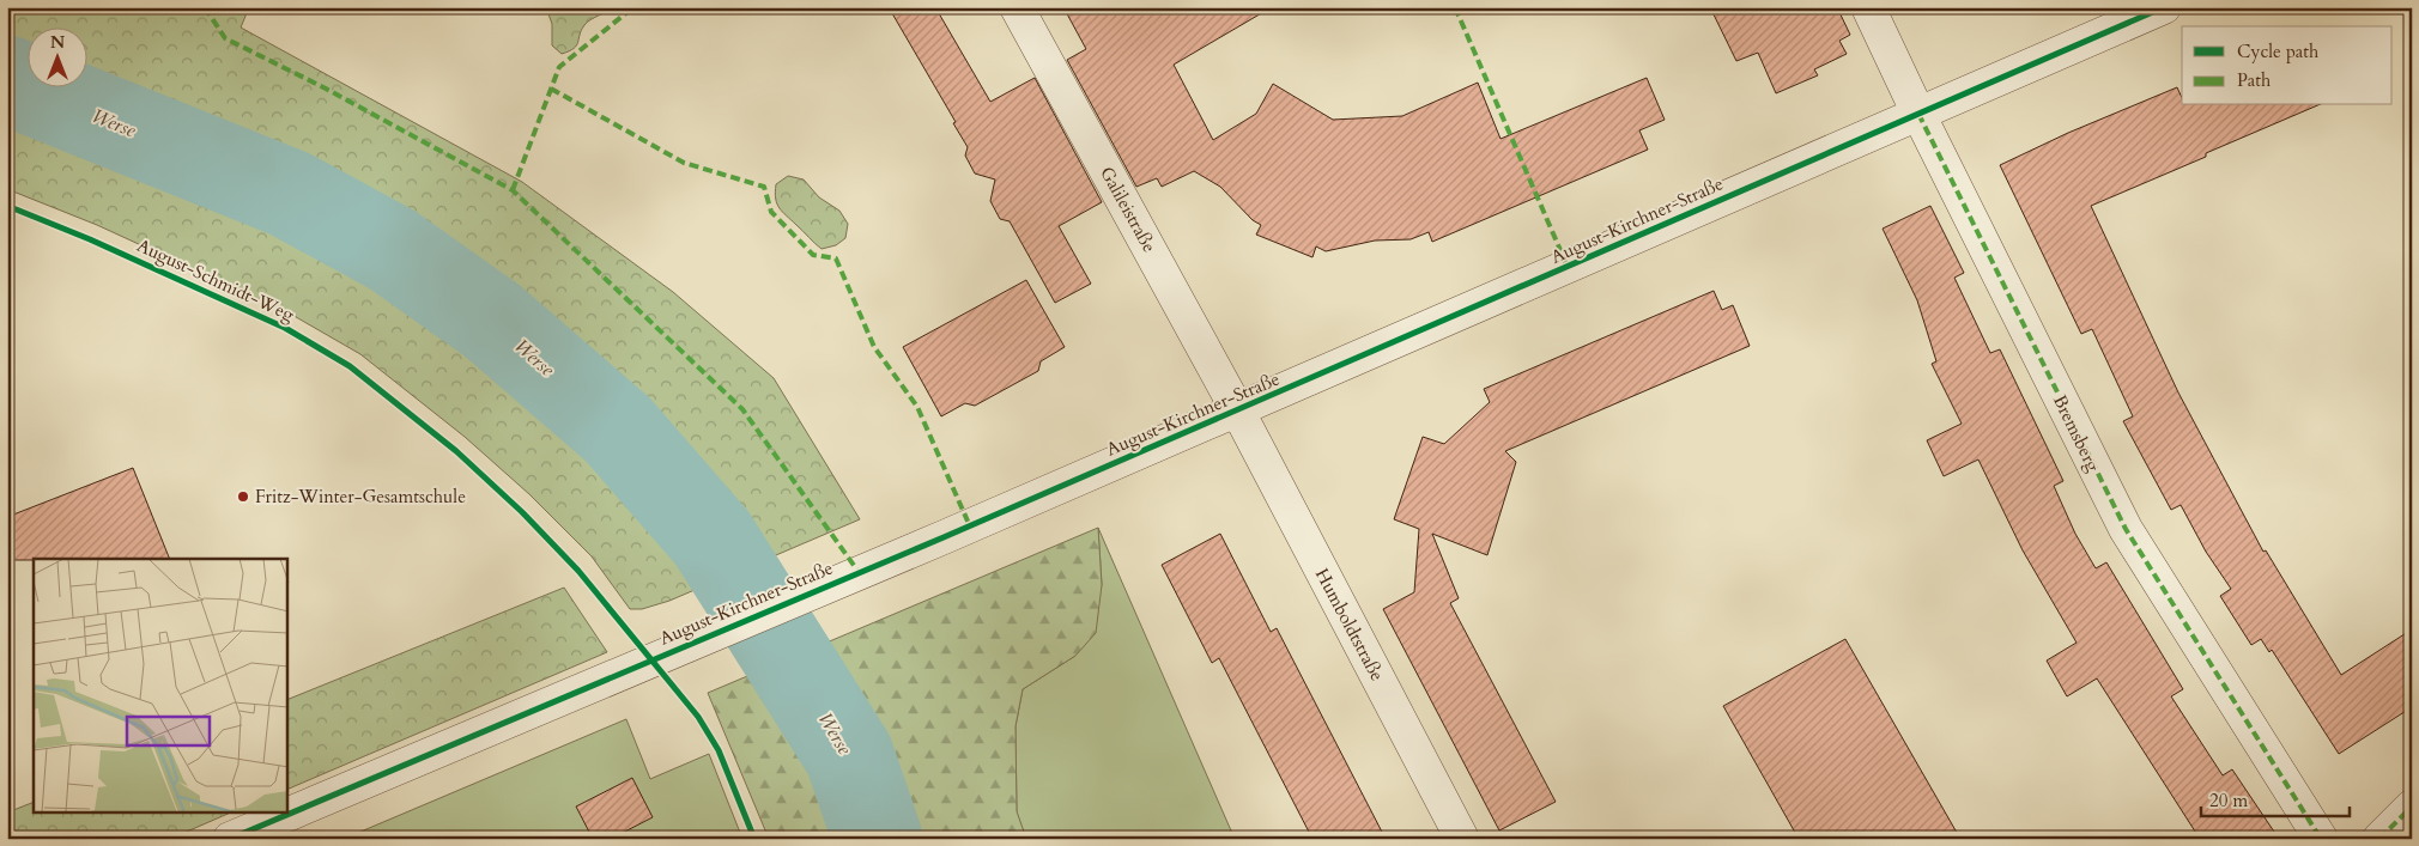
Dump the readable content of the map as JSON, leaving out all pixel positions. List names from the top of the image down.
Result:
{
  "streets": {
    "street": [
      "Galileistraße",
      "August-Kirchner-Straße",
      "Bremsberg",
      "Humboldtstraße"
    ],
    "cycle path": ["August-Schmidt-Weg"]
  },
  "crossings": [
    ["Galileistraße", "August-Kirchner-Straße"],
    ["Galileistraße", "Humboldtstraße"],
    ["August-Kirchner-Straße", "Bremsberg"],
    ["August-Kirchner-Straße", "Humboldtstraße"]
  ],
  "water": ["Werse"],
  "places": ["Fritz-Winter-Gesamtschule"],
  "legend": ["Cycle path", "Path"],
  "scale_bar": "20 m",
  "north": "top"
}
